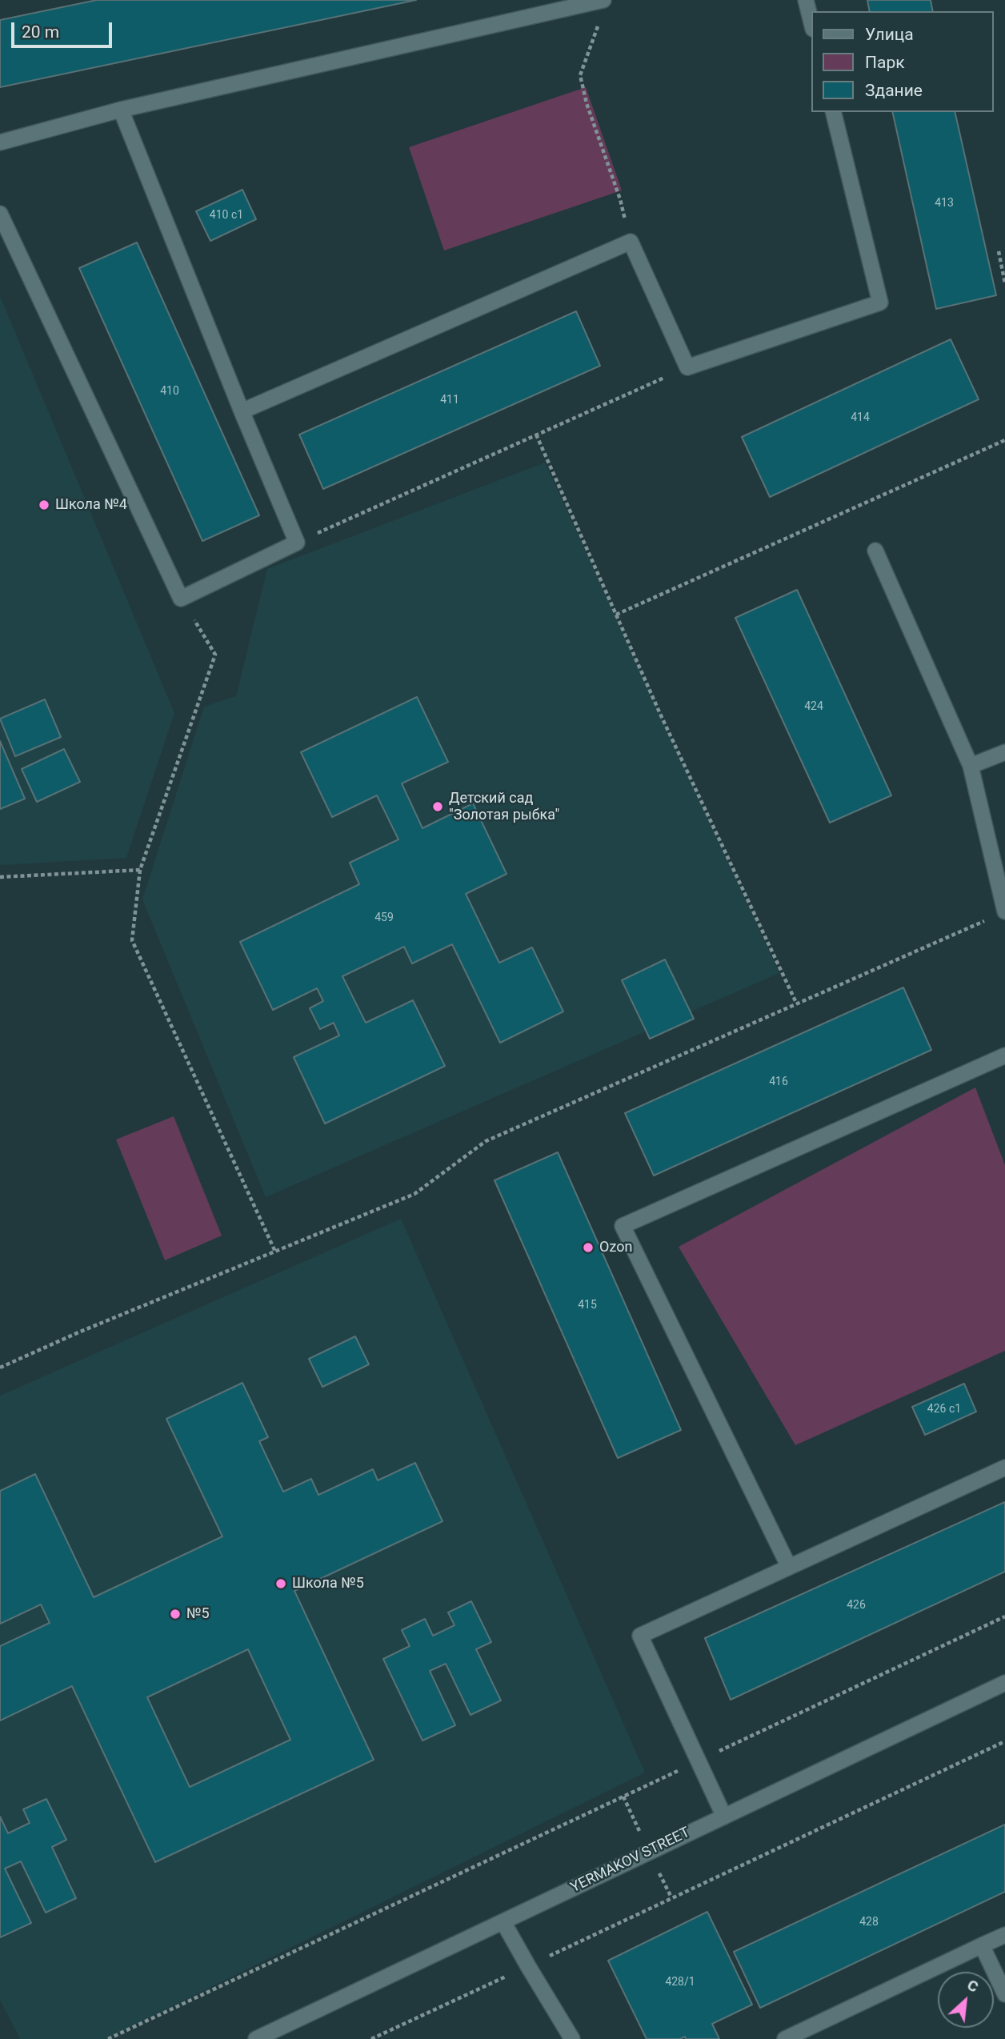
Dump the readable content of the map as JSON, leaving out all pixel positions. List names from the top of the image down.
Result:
{
  "streets": {
    "street": ["YERMAKOV STREET"]
  },
  "places": [
    "Школа №4",
    "Детский сад \"Золотая рыбка\"",
    "Ozon",
    "Школа №5",
    "№5"
  ],
  "house_numbers": [
    "413",
    "410 с1",
    "410",
    "411",
    "414",
    "424",
    "459",
    "416",
    "415",
    "426 с1",
    "426",
    "428",
    "428/1"
  ],
  "legend": ["Улица", "Парк", "Здание"],
  "scale_bar": "20 m",
  "north": "top right"
}
